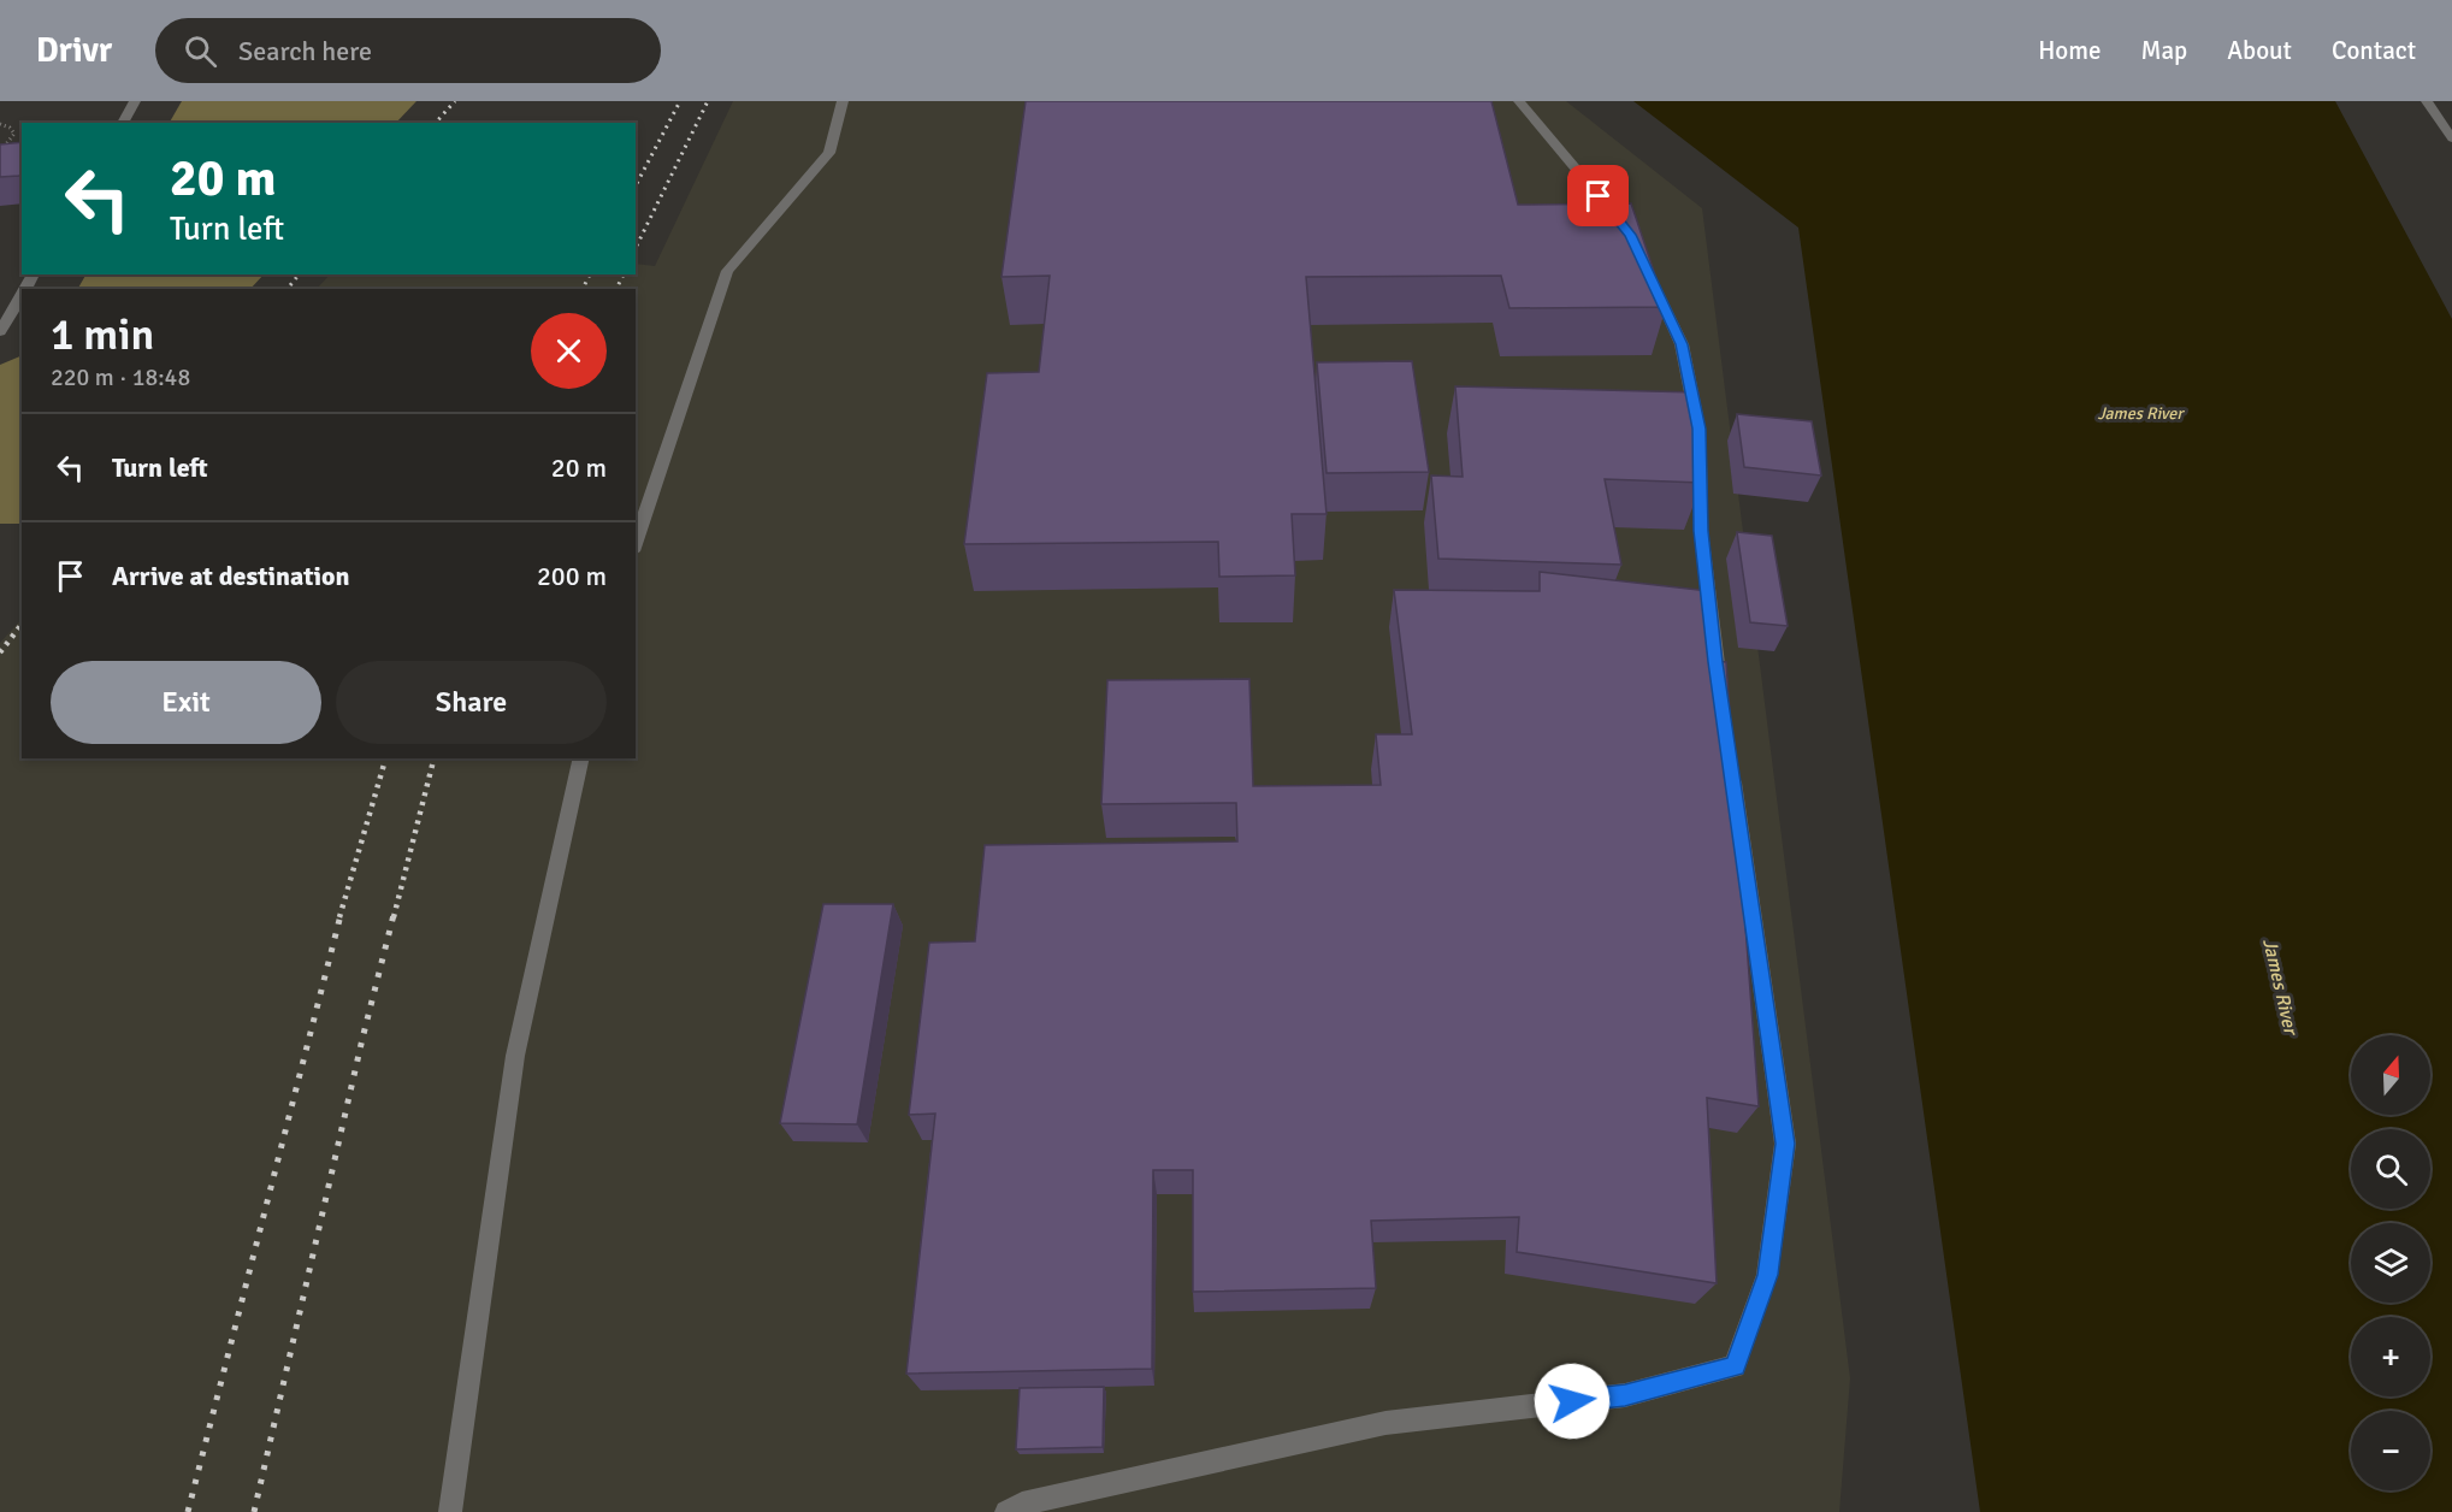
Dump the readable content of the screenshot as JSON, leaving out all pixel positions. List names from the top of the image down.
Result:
{
  "water": ["James River"],
  "north": "top",
  "page": {
    "header": "Drivr",
    "search": "Search here",
    "nav": [
      "Home",
      "Map",
      "About",
      "Contact"
    ],
    "turn": ["20 m", "Turn left"],
    "heading": ["1 min", "220 m · 18:48"],
    "list": [
      {
        "name": "Turn left",
        "value": "20 m"
      },
      {
        "name": "Arrive at destination",
        "value": "200 m"
      }
    ],
    "buttons": ["Exit", "Share"],
    "map_buttons": ["+", "−"]
  }
}
